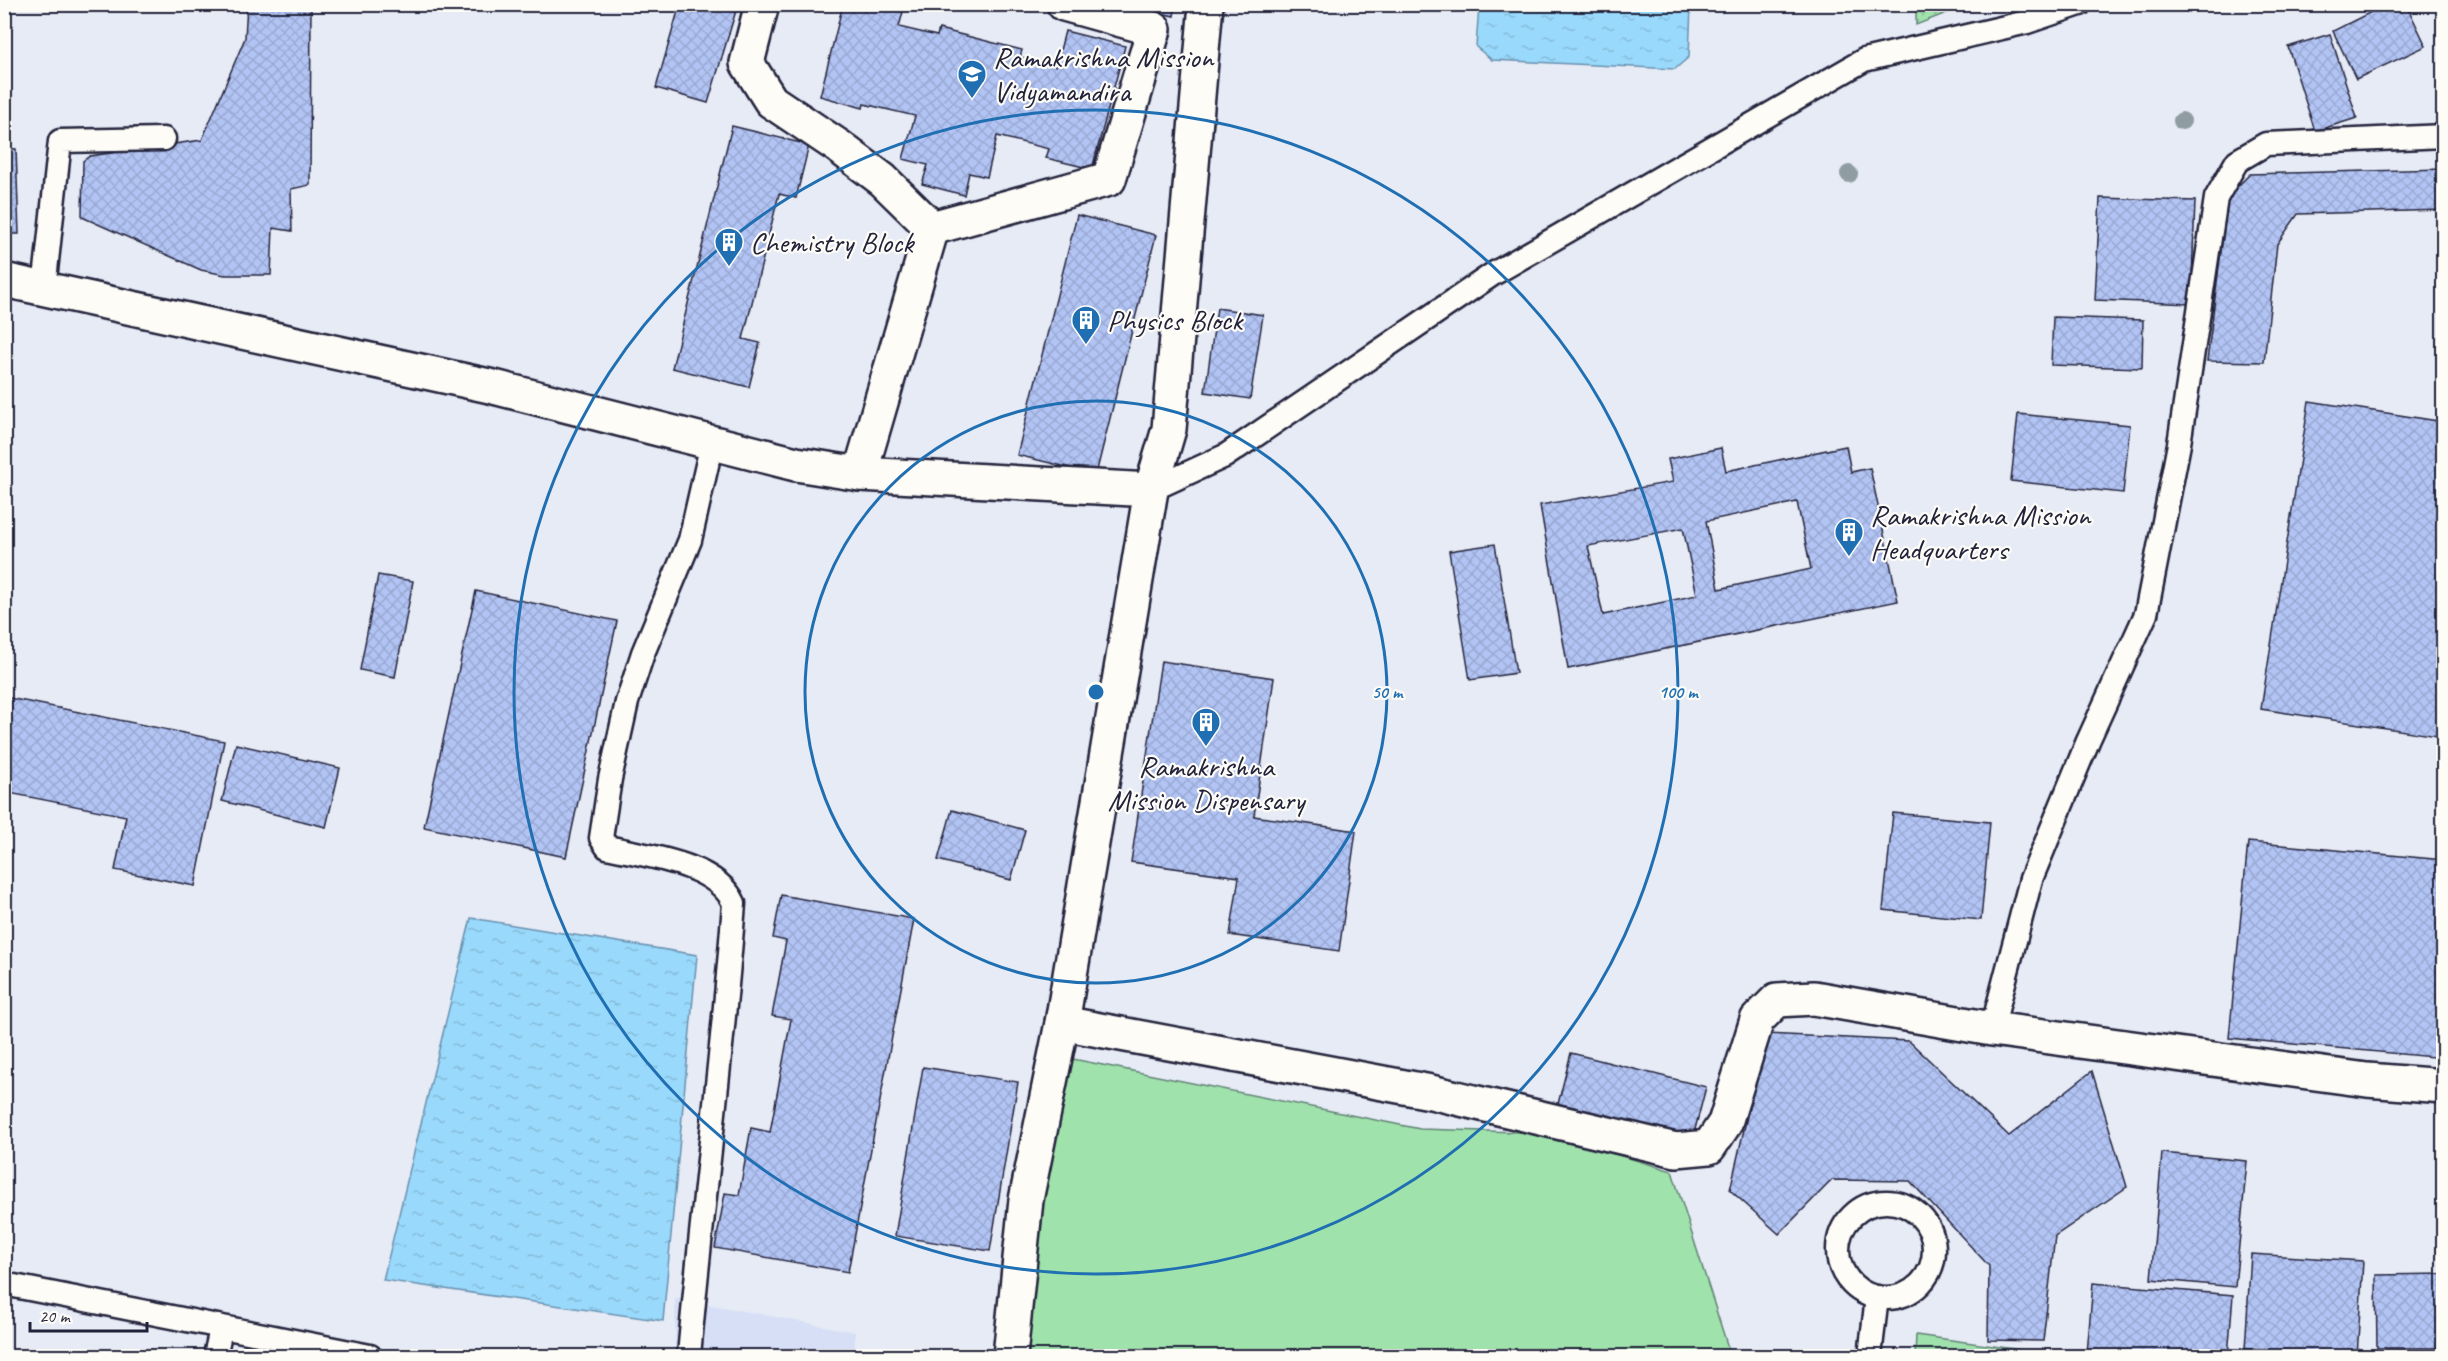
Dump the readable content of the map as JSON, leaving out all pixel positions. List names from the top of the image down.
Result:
{
  "places": {
    "school or university": ["Ramakrishna Mission Vidyamandira"],
    "building": [
      "Chemistry Block",
      "Physics Block",
      "Ramakrishna Mission Headquarters",
      "Ramakrishna Mission Dispensary"
    ]
  },
  "scale_bar": "20 m",
  "rings": ["50 m", "100 m"]
}
